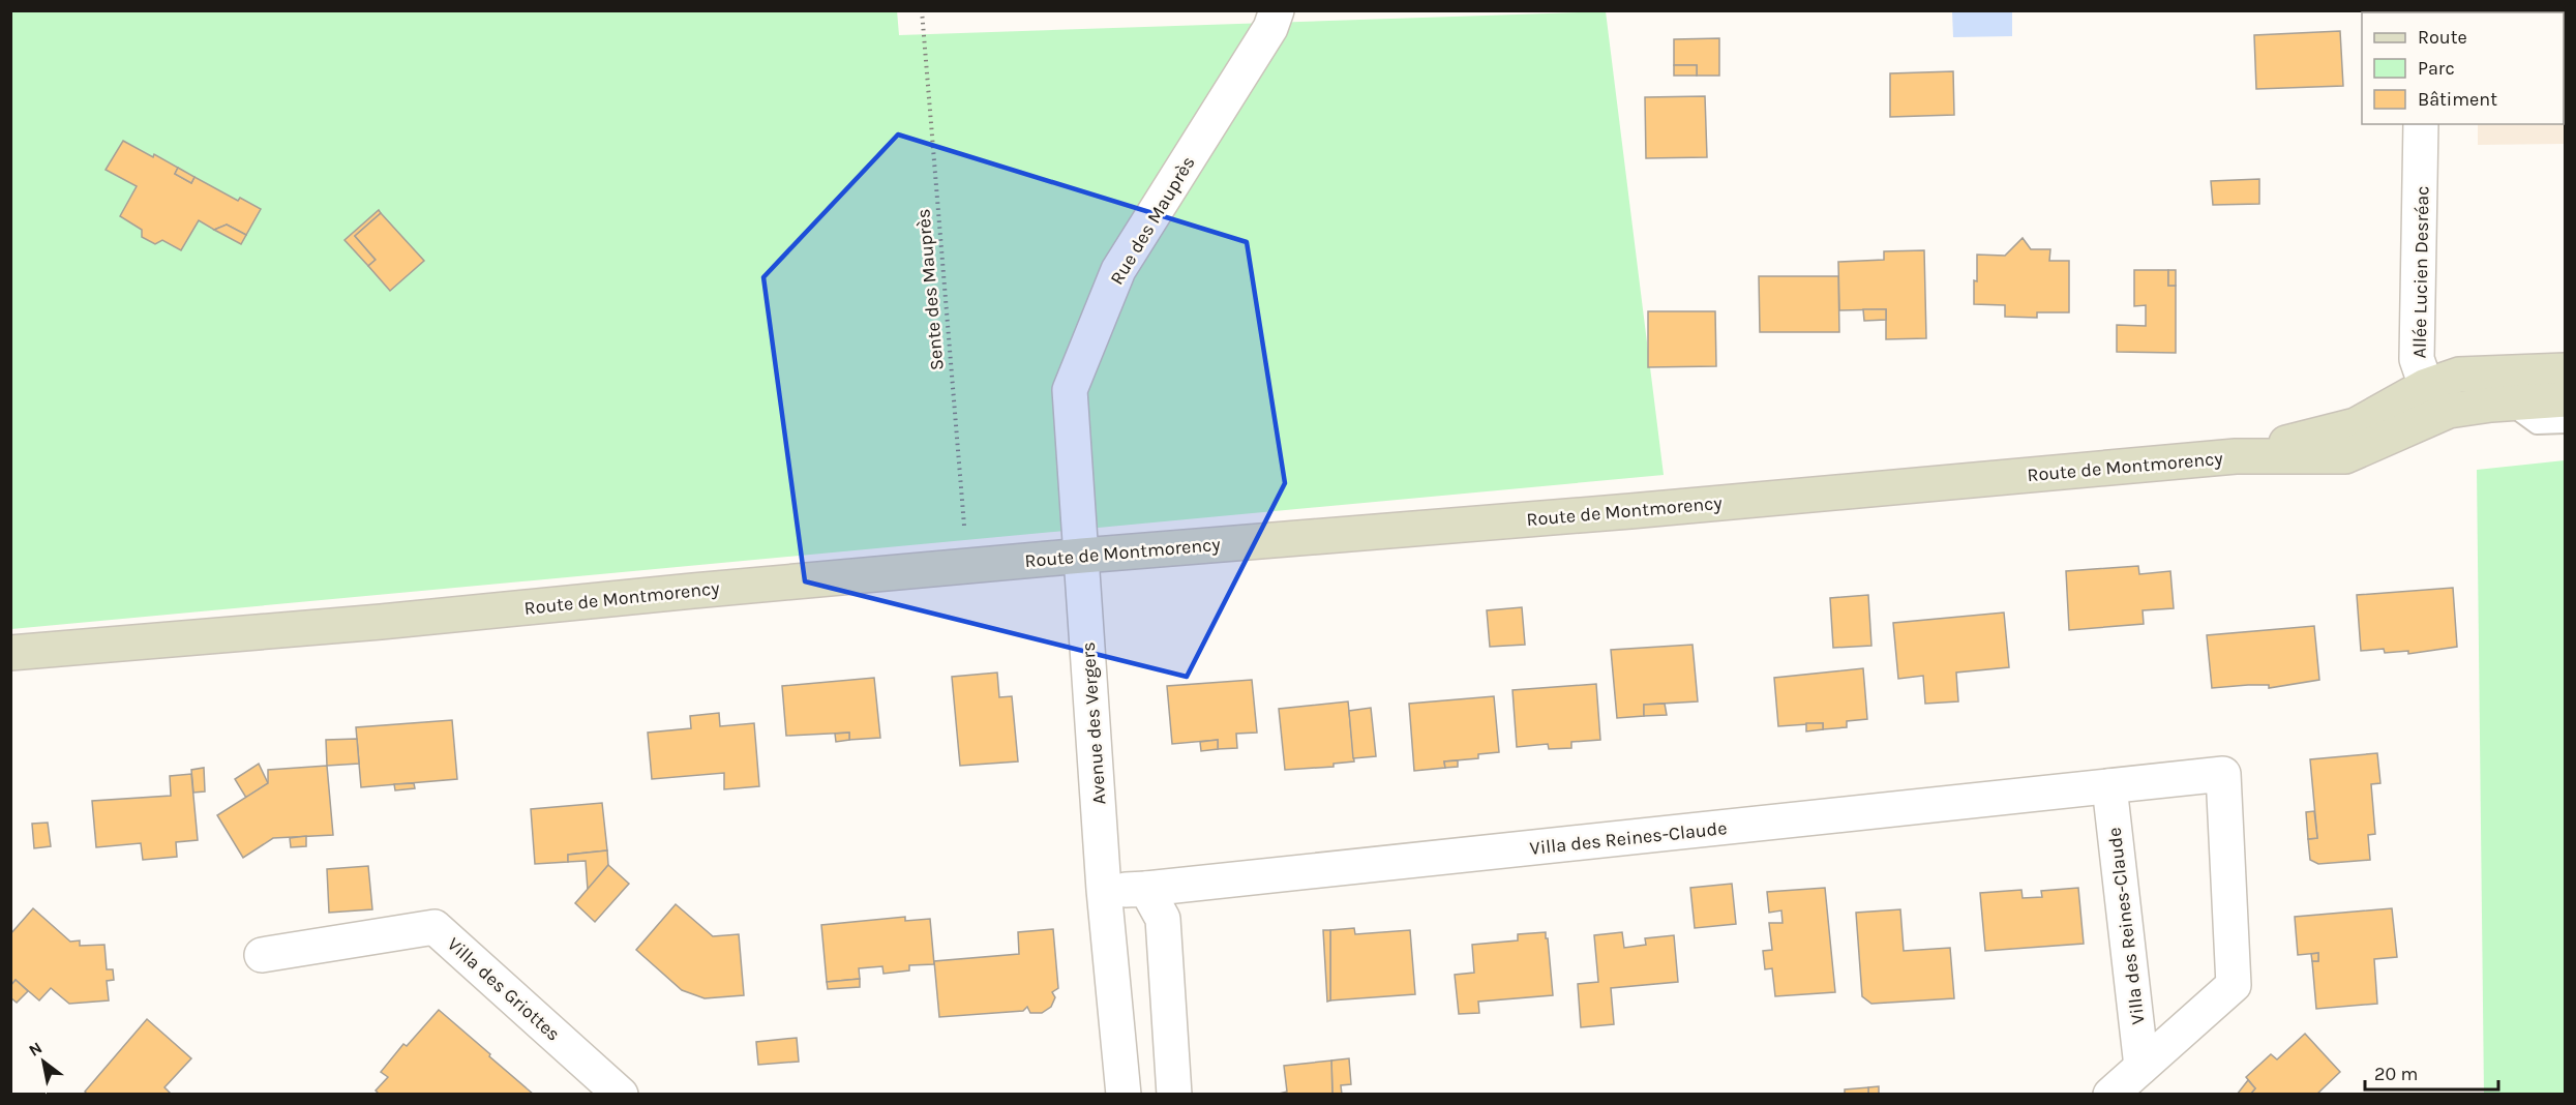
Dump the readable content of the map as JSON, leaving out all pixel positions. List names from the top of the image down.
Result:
{
  "streets": {
    "street": [
      "Rue des Mauprès",
      "Allée Lucien Desréac",
      "Route de Montmorency",
      "Avenue des Vergers",
      "Villa des Reines-Claude",
      "Villa des Griottes"
    ],
    "path": ["Sente des Mauprès"]
  },
  "crossings": [
    ["Rue des Mauprès", "Route de Montmorency"],
    ["Rue des Mauprès", "Avenue des Vergers"],
    ["Allée Lucien Desréac", "Route de Montmorency"],
    ["Sente des Mauprès", "Route de Montmorency"],
    ["Route de Montmorency", "Avenue des Vergers"]
  ],
  "legend": ["Route", "Parc", "Bâtiment"],
  "scale_bar": "20 m",
  "north": "top left"
}
